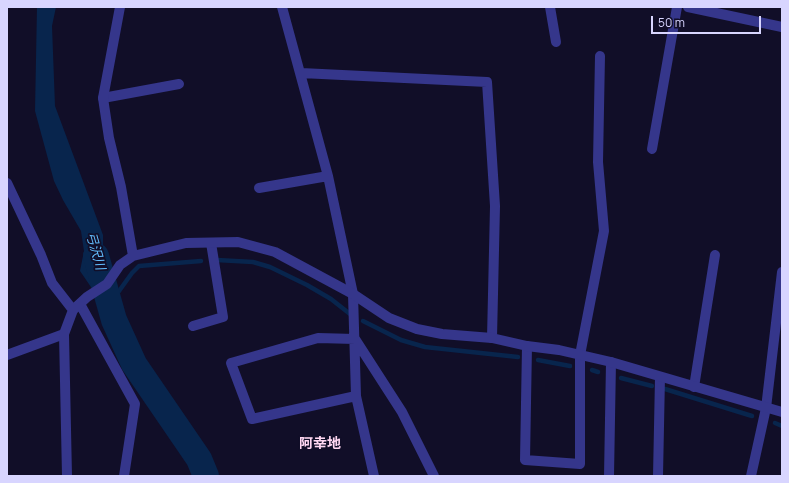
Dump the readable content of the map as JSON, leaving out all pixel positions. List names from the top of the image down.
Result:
{
  "districts": ["阿幸地"],
  "water": ["弓沢川"],
  "scale_bar": "50 m"
}
